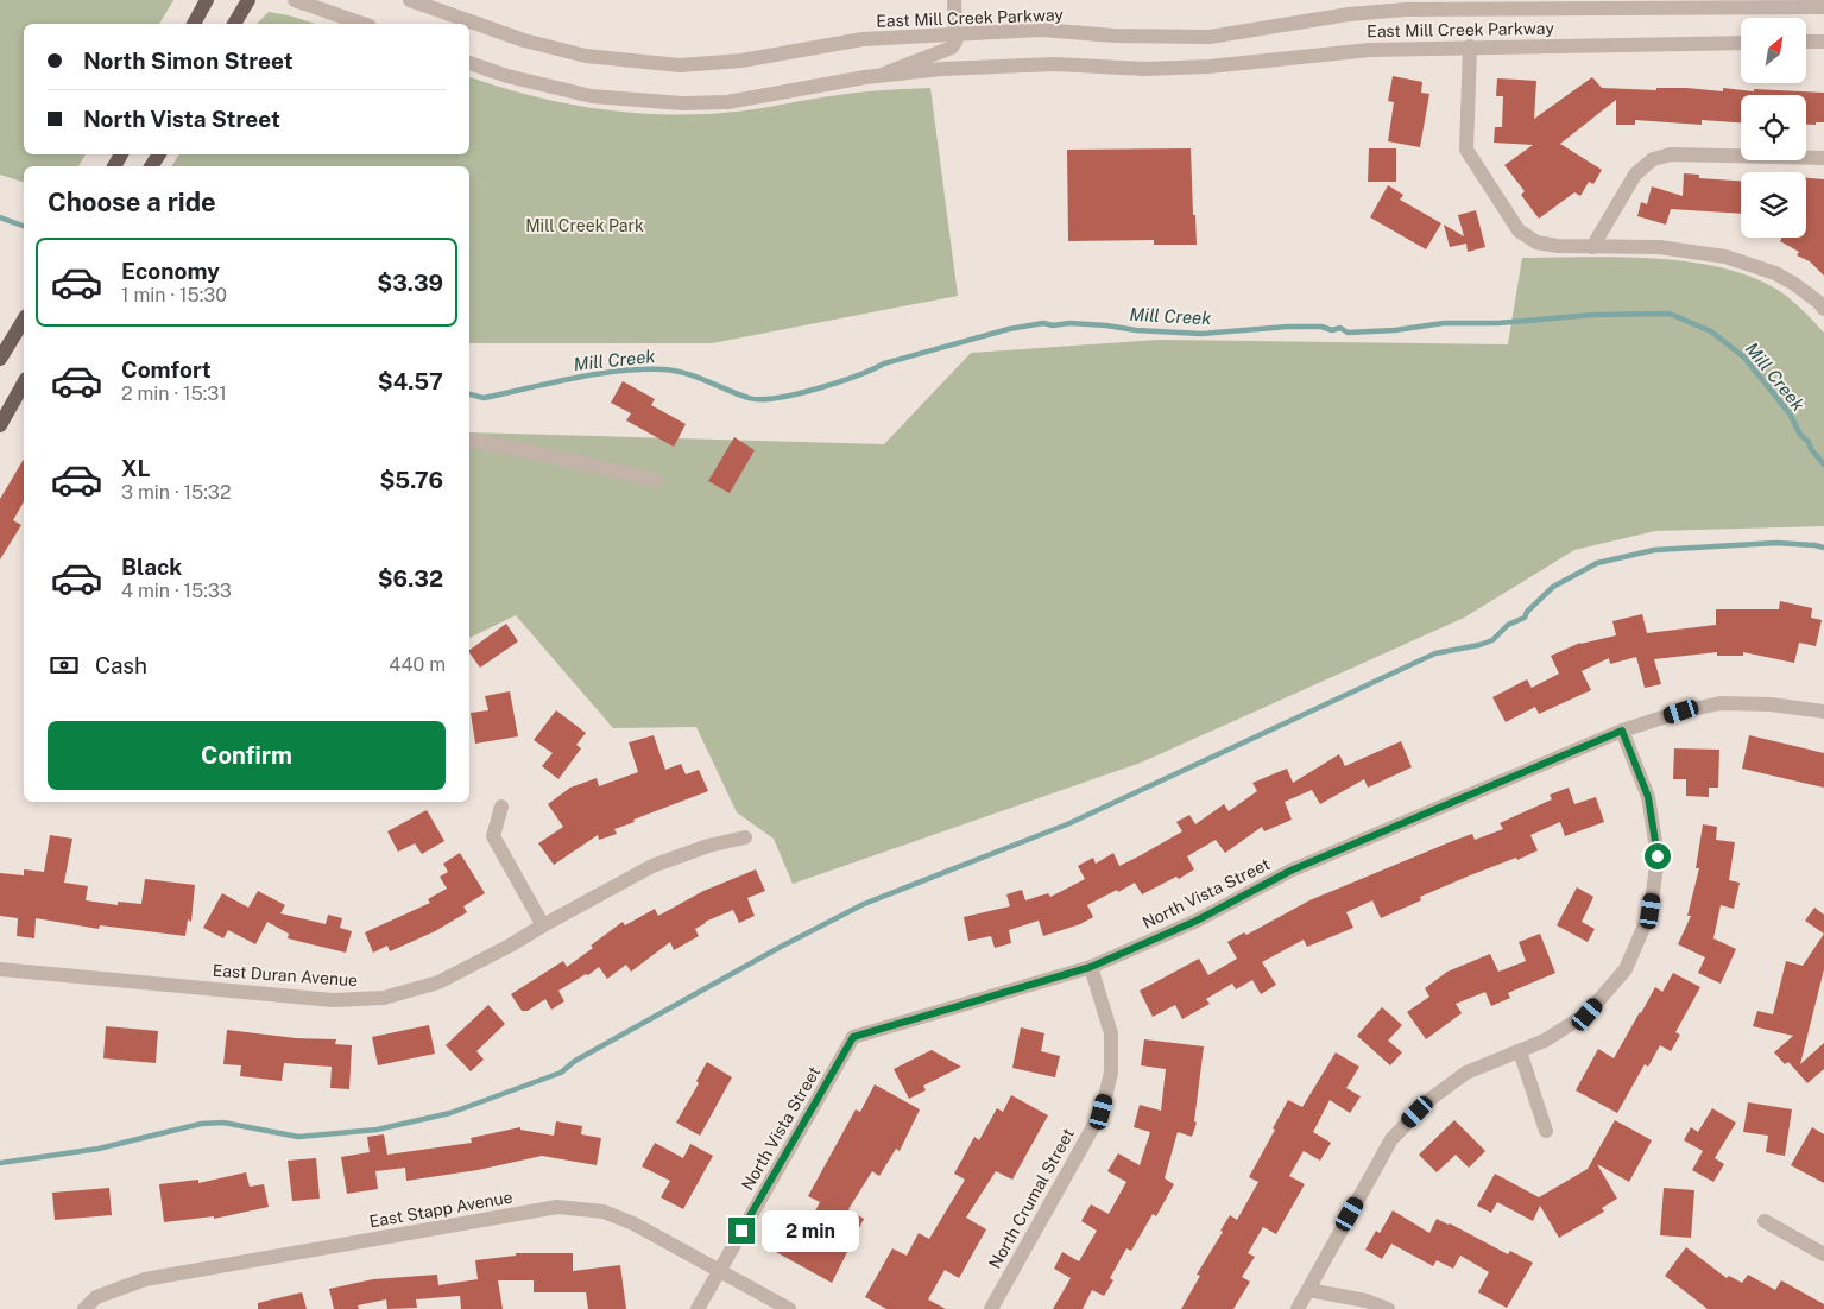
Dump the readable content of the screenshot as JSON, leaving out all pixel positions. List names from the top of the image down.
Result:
{
  "streets": {
    "street": [
      "East Mill Creek Parkway",
      "North Vista Street",
      "East Duran Avenue",
      "North Crumal Street",
      "East Stapp Avenue"
    ]
  },
  "crossings": [
    ["North Vista Street", "North Crumal Street"],
    ["North Vista Street", "East Stapp Avenue"]
  ],
  "water": ["Mill Creek"],
  "parks": ["Mill Creek Park"],
  "north": "top right",
  "page": {
    "banner": ["North Simon Street", "North Vista Street"],
    "heading": "Choose a ride",
    "list": [
      {
        "name": "Economy",
        "note": "1 min · 15:30",
        "value": "$3.39"
      },
      {
        "name": "Comfort",
        "note": "2 min · 15:31",
        "value": "$4.57"
      },
      {
        "name": "XL",
        "note": "3 min · 15:32",
        "value": "$5.76"
      },
      {
        "name": "Black",
        "note": "4 min · 15:33",
        "value": "$6.32"
      }
    ],
    "pay": ["Cash", "440 m"],
    "buttons": "Confirm",
    "bubble": "2 min"
  }
}
